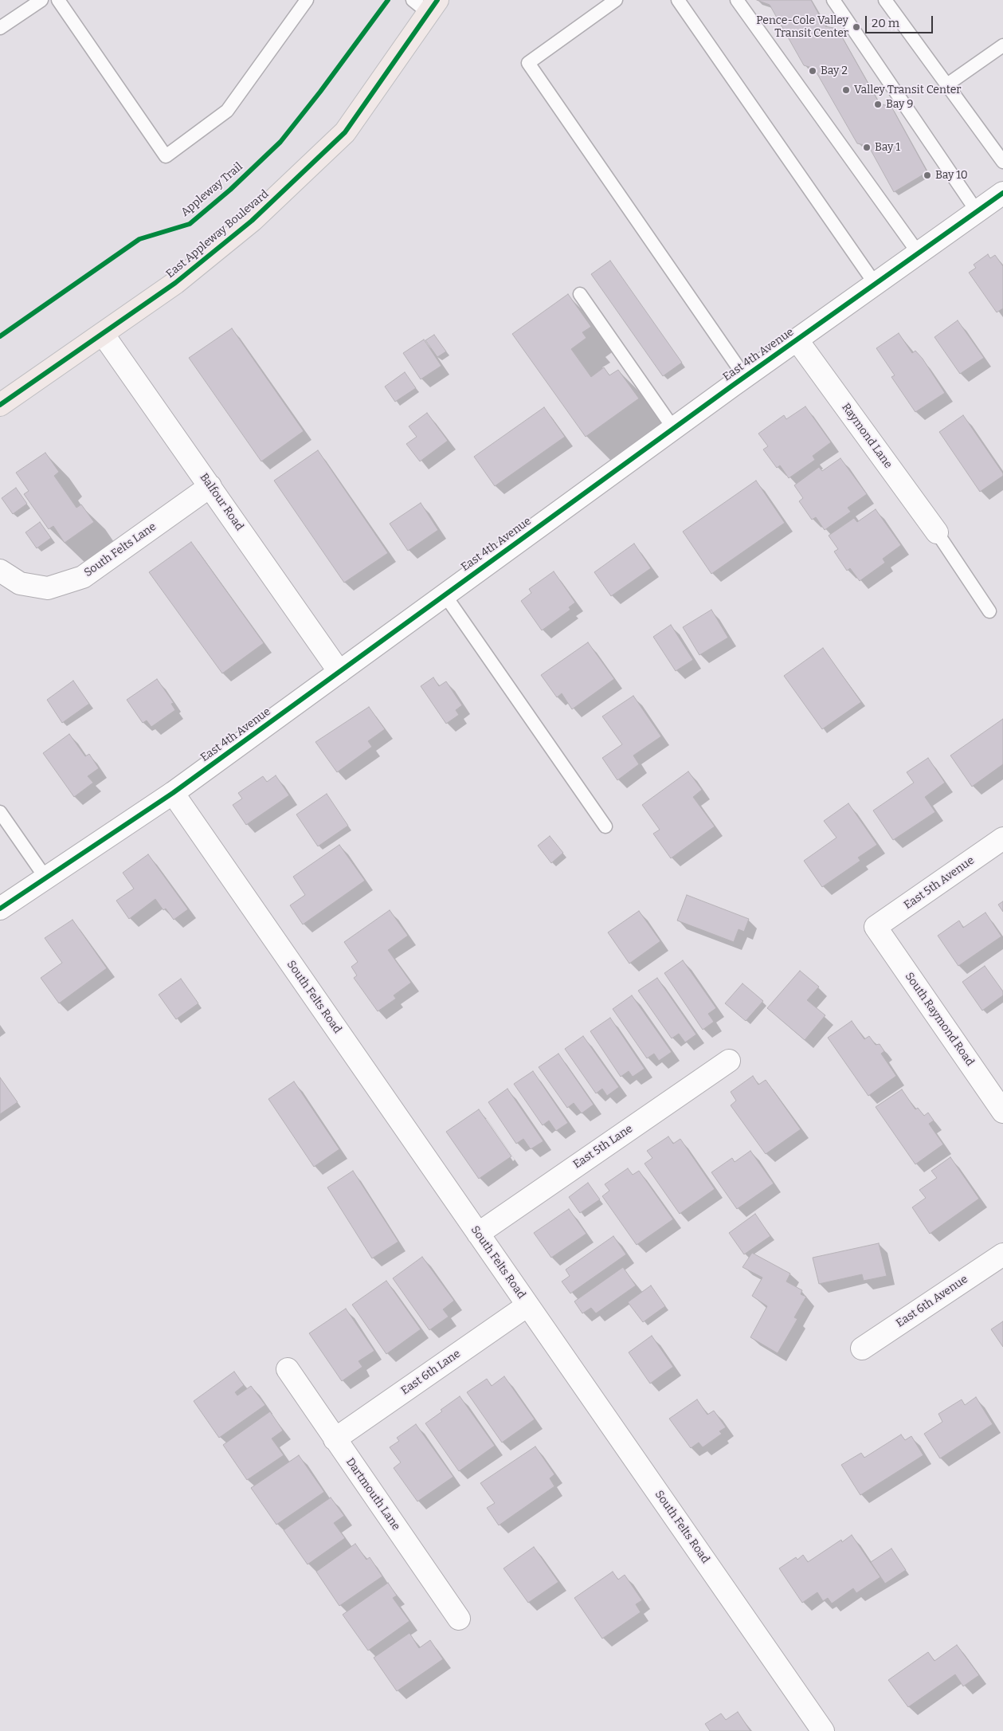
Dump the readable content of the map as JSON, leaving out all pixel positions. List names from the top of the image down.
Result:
{
  "streets": {
    "main road": ["East Appleway Boulevard"],
    "street": [
      "East 4th Avenue",
      "Raymond Lane",
      "Balfour Road",
      "South Felts Lane",
      "East 5th Avenue",
      "South Felts Road",
      "South Raymond Road",
      "East 5th Lane",
      "East 6th Avenue",
      "East 6th Lane",
      "Dartmouth Lane"
    ],
    "cycle path": ["Appleway Trail"]
  },
  "crossings": [
    ["East Appleway Boulevard", "Balfour Road"],
    ["East 4th Avenue", "Raymond Lane"],
    ["East 4th Avenue", "Balfour Road"],
    ["East 4th Avenue", "South Felts Road"],
    ["Balfour Road", "South Felts Lane"],
    ["East 5th Avenue", "South Raymond Road"],
    ["South Felts Road", "East 5th Lane"],
    ["South Felts Road", "East 6th Lane"],
    ["East 6th Lane", "Dartmouth Lane"]
  ],
  "places": [
    "Pence-Cole Valley Transit Center",
    "Bay 2",
    "Valley Transit Center",
    "Bay 9",
    "Bay 1",
    "Bay 10"
  ],
  "scale_bar": "20 m"
}
